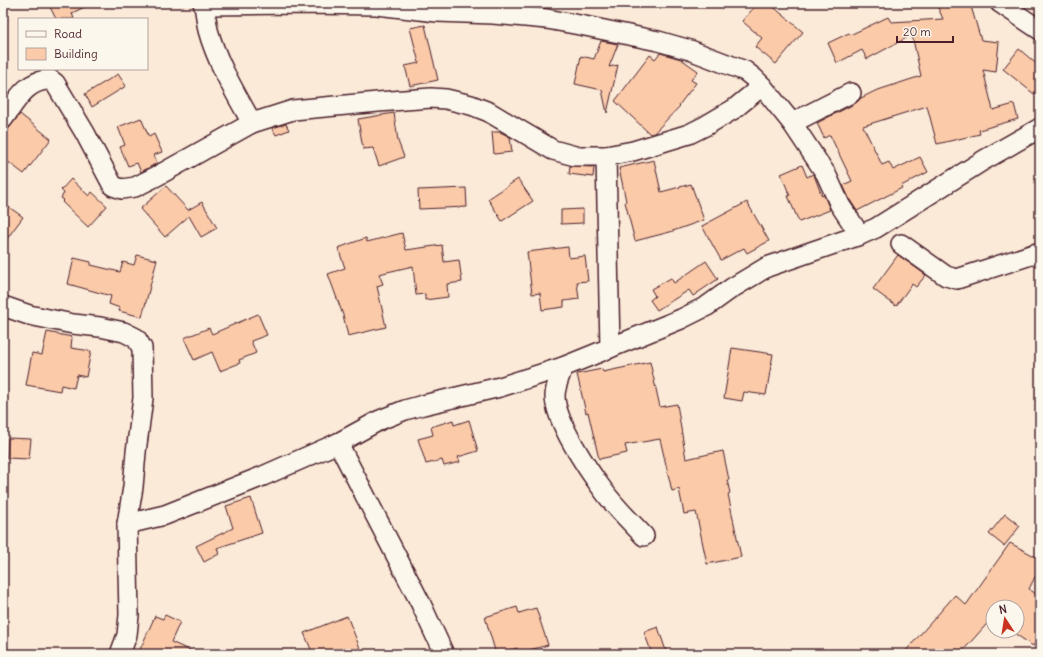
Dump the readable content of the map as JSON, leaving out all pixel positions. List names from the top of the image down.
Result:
{
  "legend": ["Road", "Building"],
  "scale_bar": "20 m",
  "north": "top"
}
